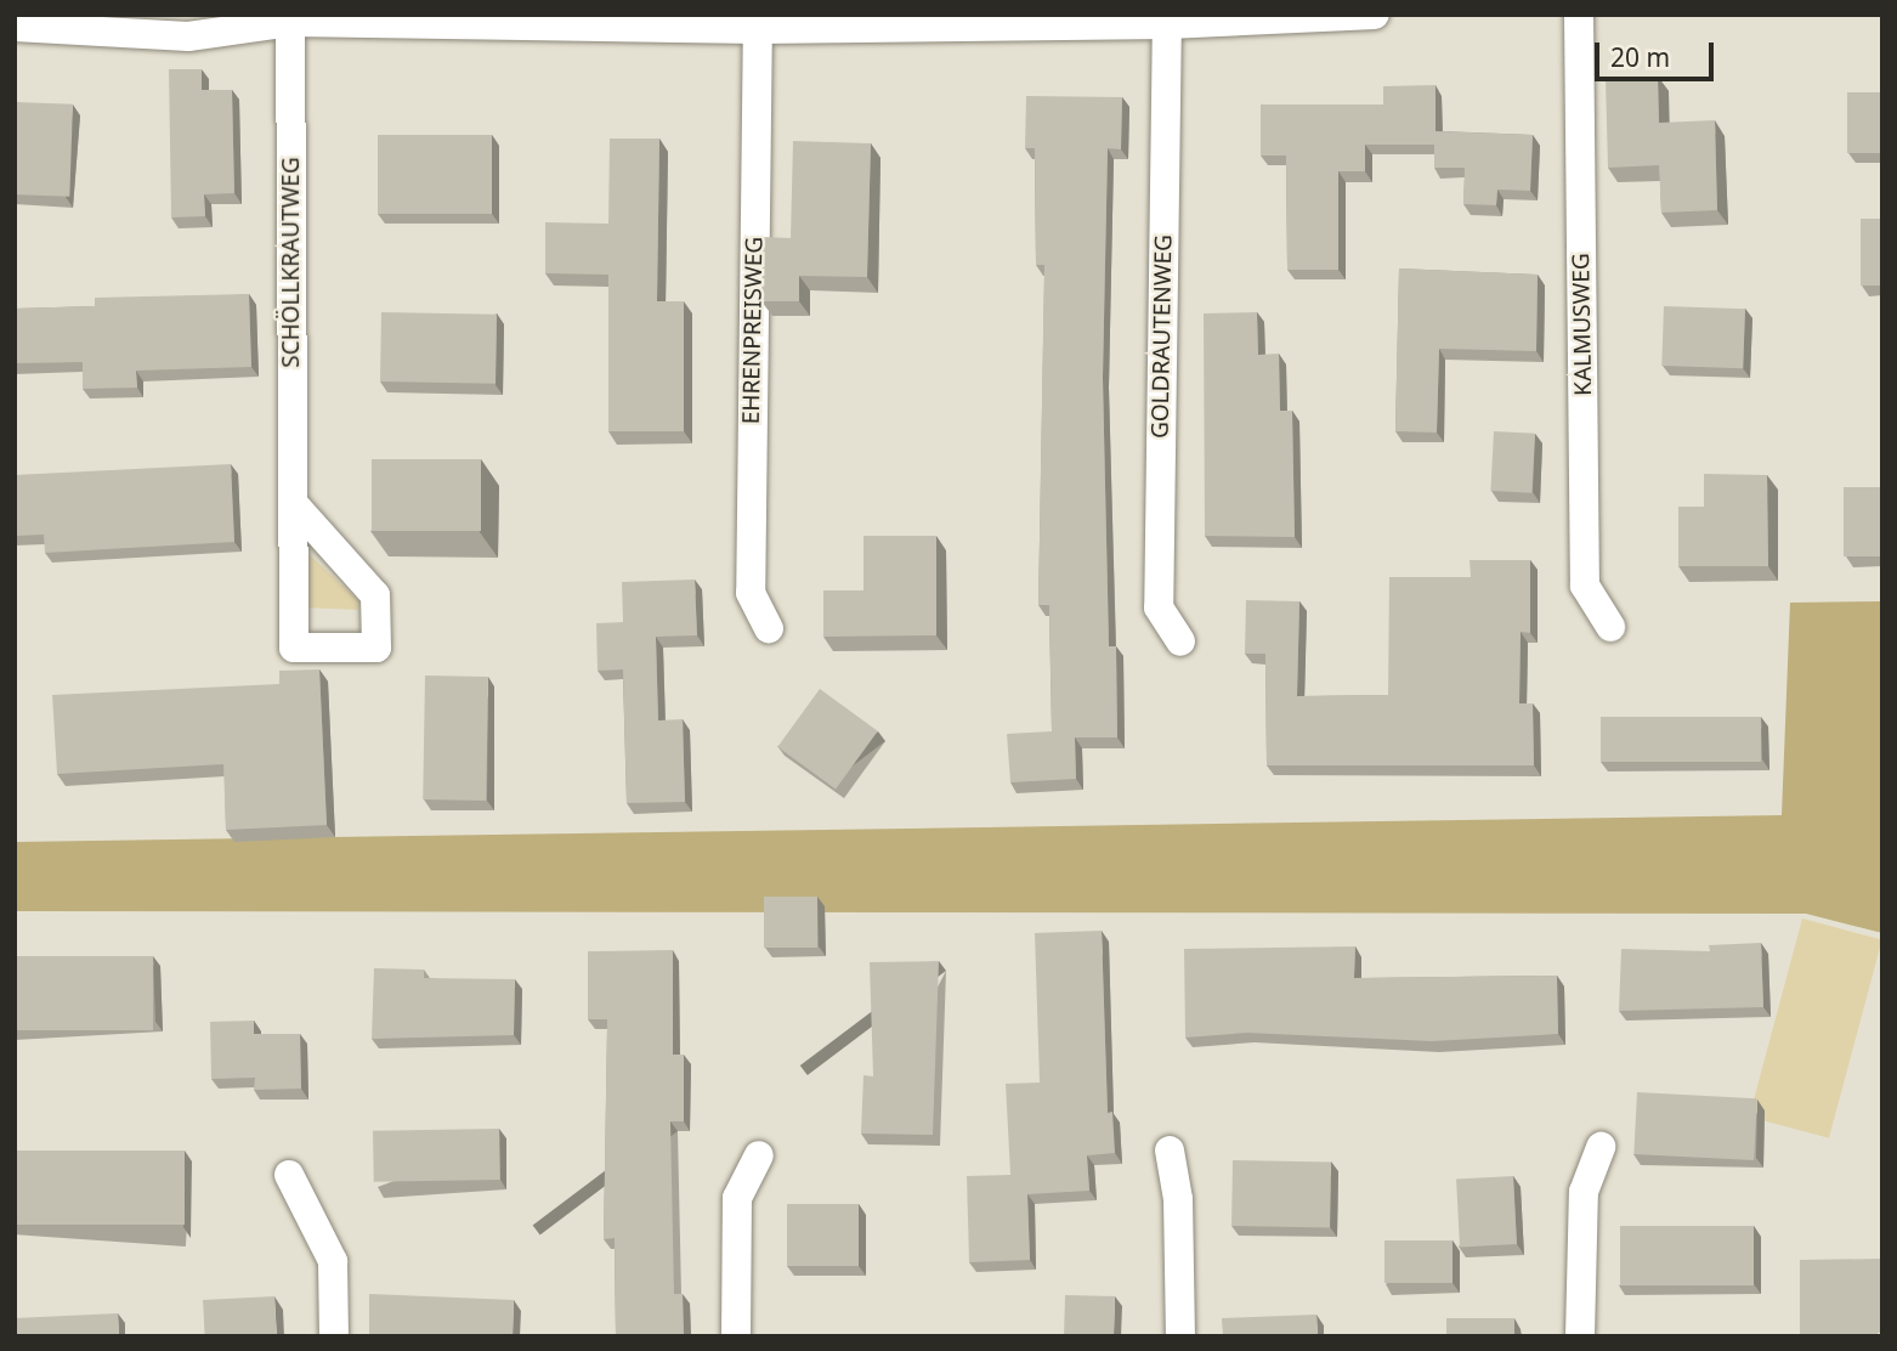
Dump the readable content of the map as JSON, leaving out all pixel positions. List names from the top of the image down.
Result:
{
  "streets": {
    "street": [
      "SCHÖLLKRAUTWEG",
      "KALMUSWEG",
      "EHRENPREISWEG",
      "GOLDRAUTENWEG"
    ]
  },
  "scale_bar": "20 m"
}
